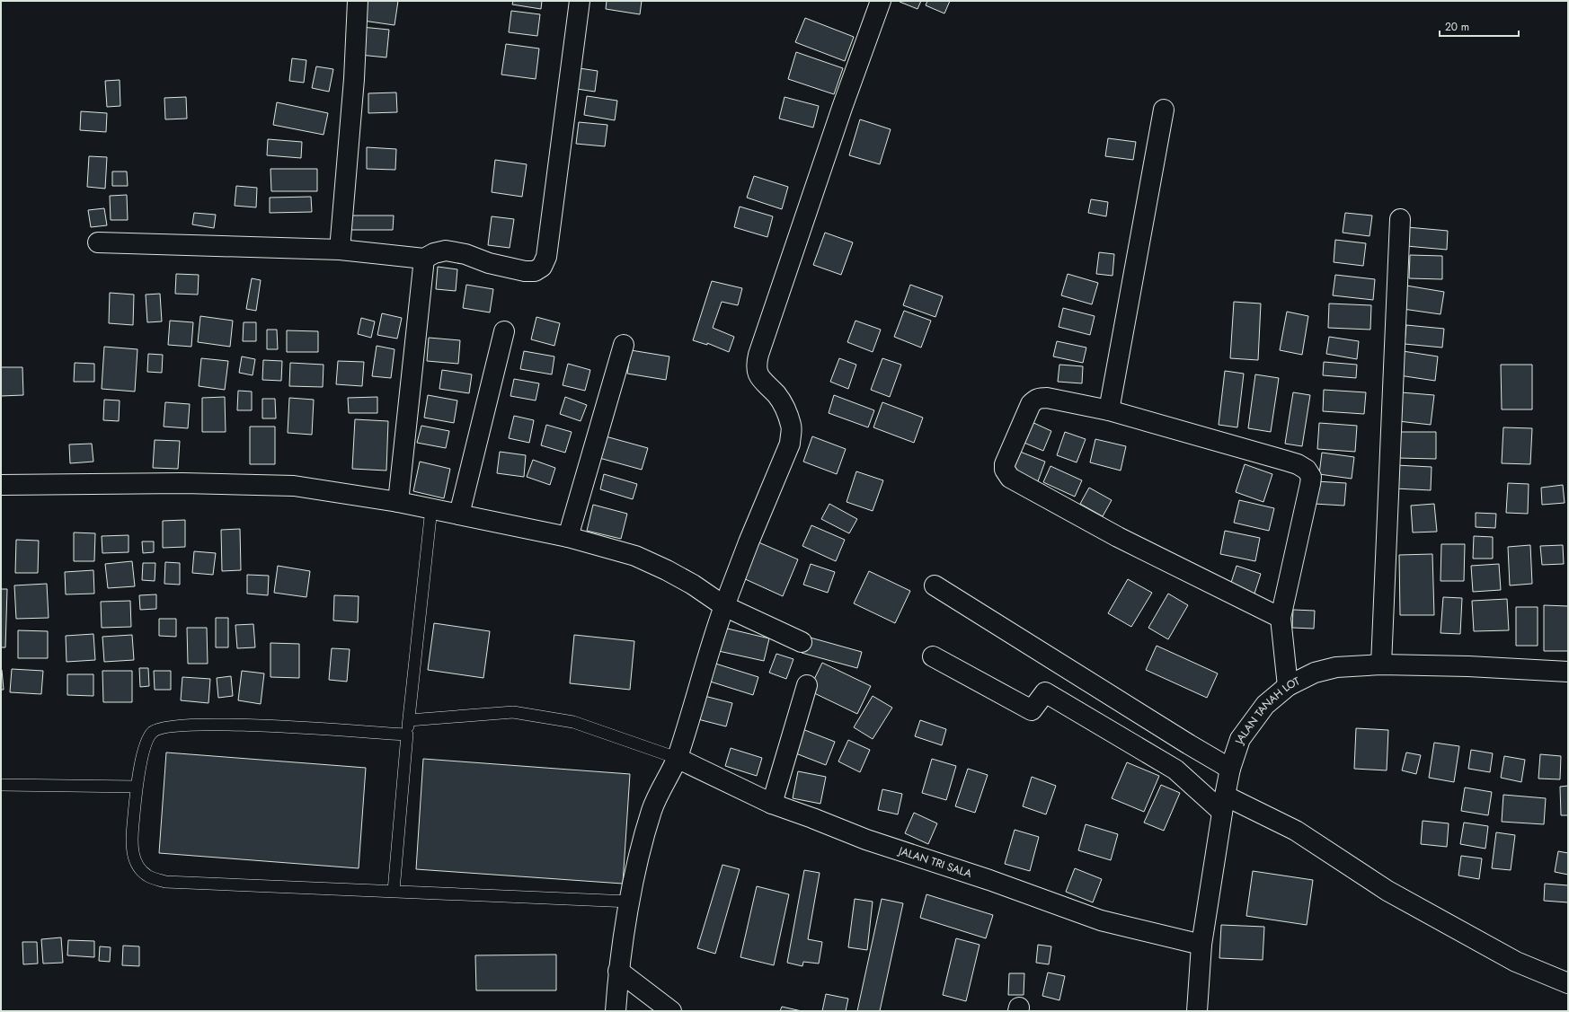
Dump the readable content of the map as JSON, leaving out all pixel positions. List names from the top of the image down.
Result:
{
  "streets": {
    "street": ["JALAN TANAH LOT", "JALAN TRI SALA"]
  },
  "crossings": [
    ["JALAN TANAH LOT", "JALAN TRI SALA"]
  ],
  "scale_bar": "20 m"
}
